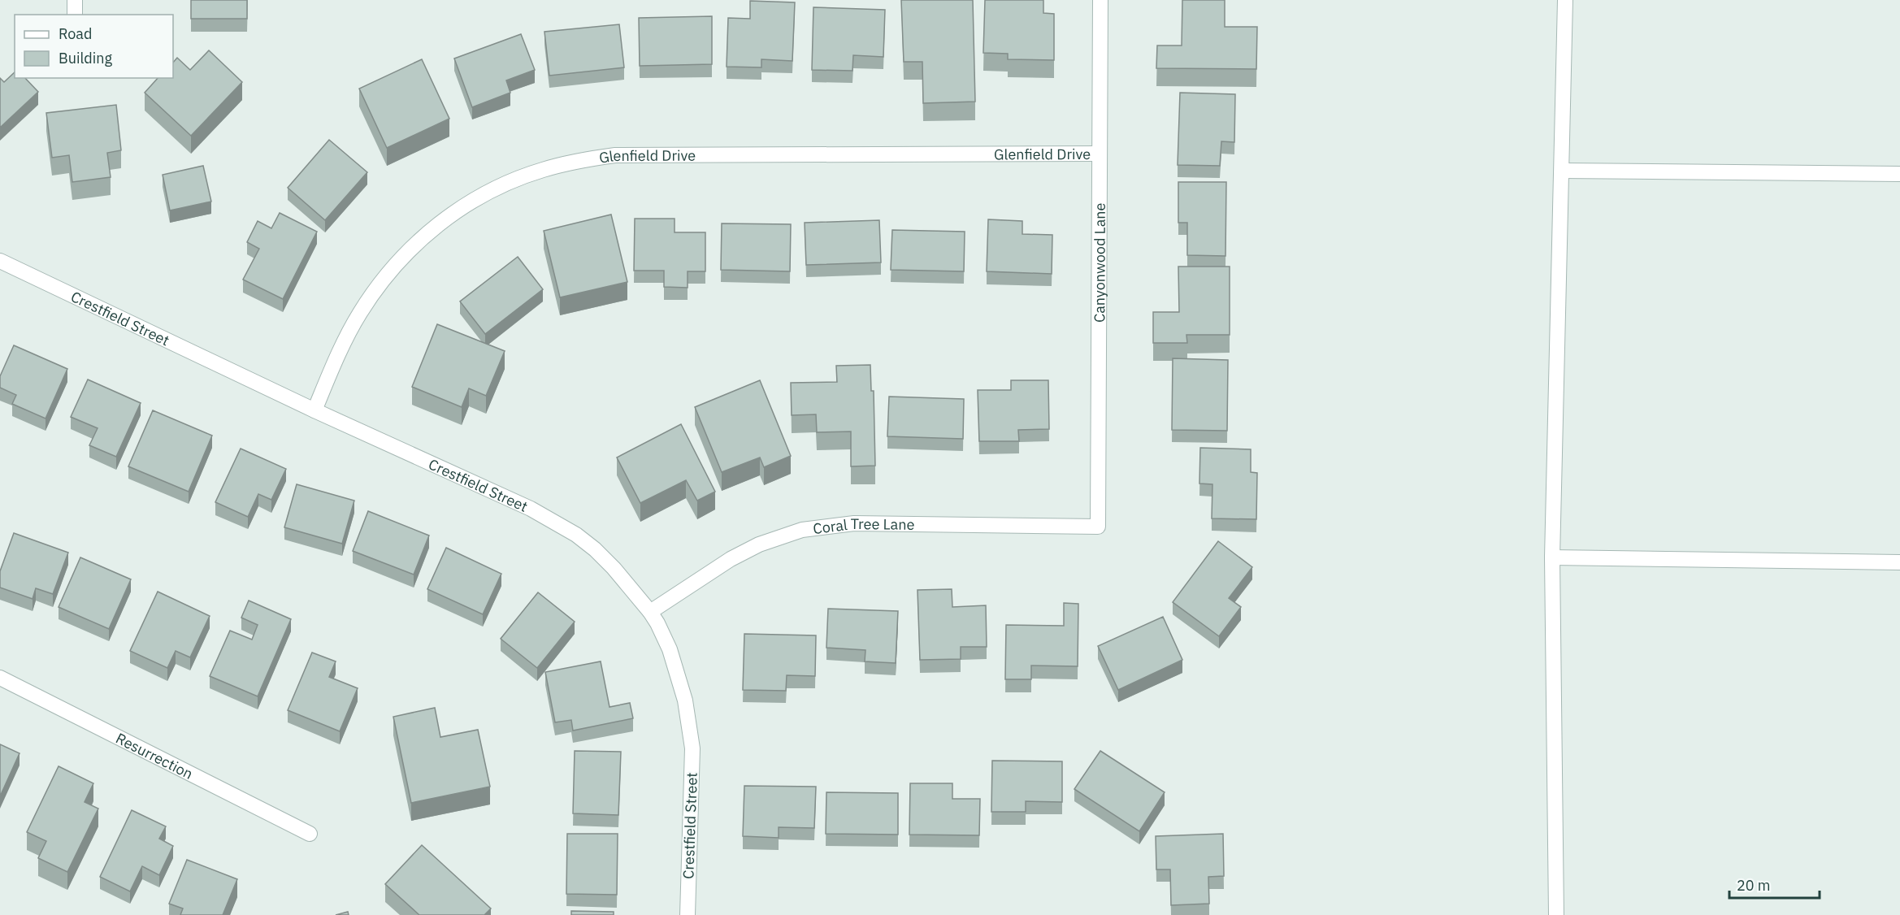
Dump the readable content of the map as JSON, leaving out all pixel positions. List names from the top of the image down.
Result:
{
  "streets": {
    "street": [
      "Glenfield Drive",
      "Canyonwood Lane",
      "Crestfield Street",
      "Coral Tree Lane",
      "Resurrection"
    ]
  },
  "crossings": [
    ["Glenfield Drive", "Canyonwood Lane"],
    ["Glenfield Drive", "Crestfield Street"],
    ["Canyonwood Lane", "Coral Tree Lane"],
    ["Crestfield Street", "Coral Tree Lane"]
  ],
  "legend": ["Road", "Building"],
  "scale_bar": "20 m"
}
